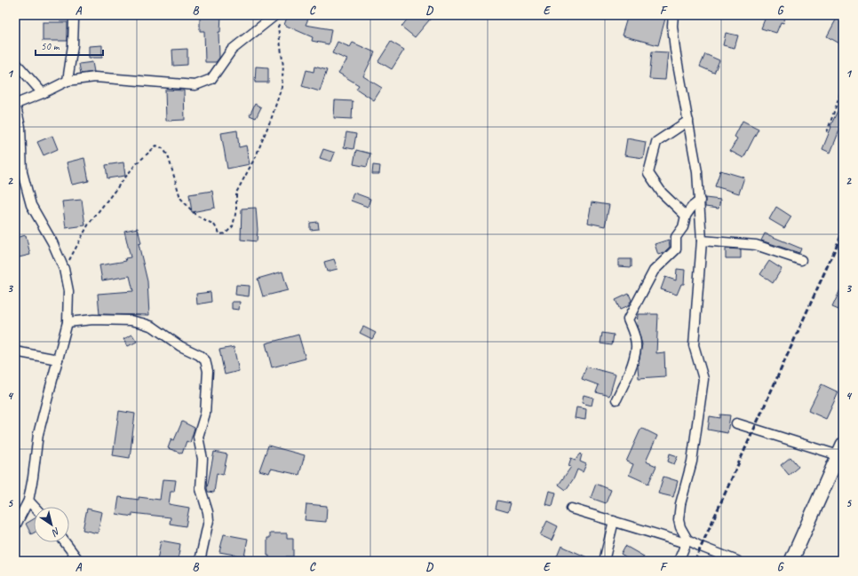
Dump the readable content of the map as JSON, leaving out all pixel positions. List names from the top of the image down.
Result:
{
  "scale_bar": "50 m",
  "north": "bottom right",
  "grid": {
    "columns": [
      "A",
      "B",
      "C",
      "D",
      "E",
      "F",
      "G"
    ],
    "rows": [
      "1",
      "2",
      "3",
      "4",
      "5"
    ]
  }
}
